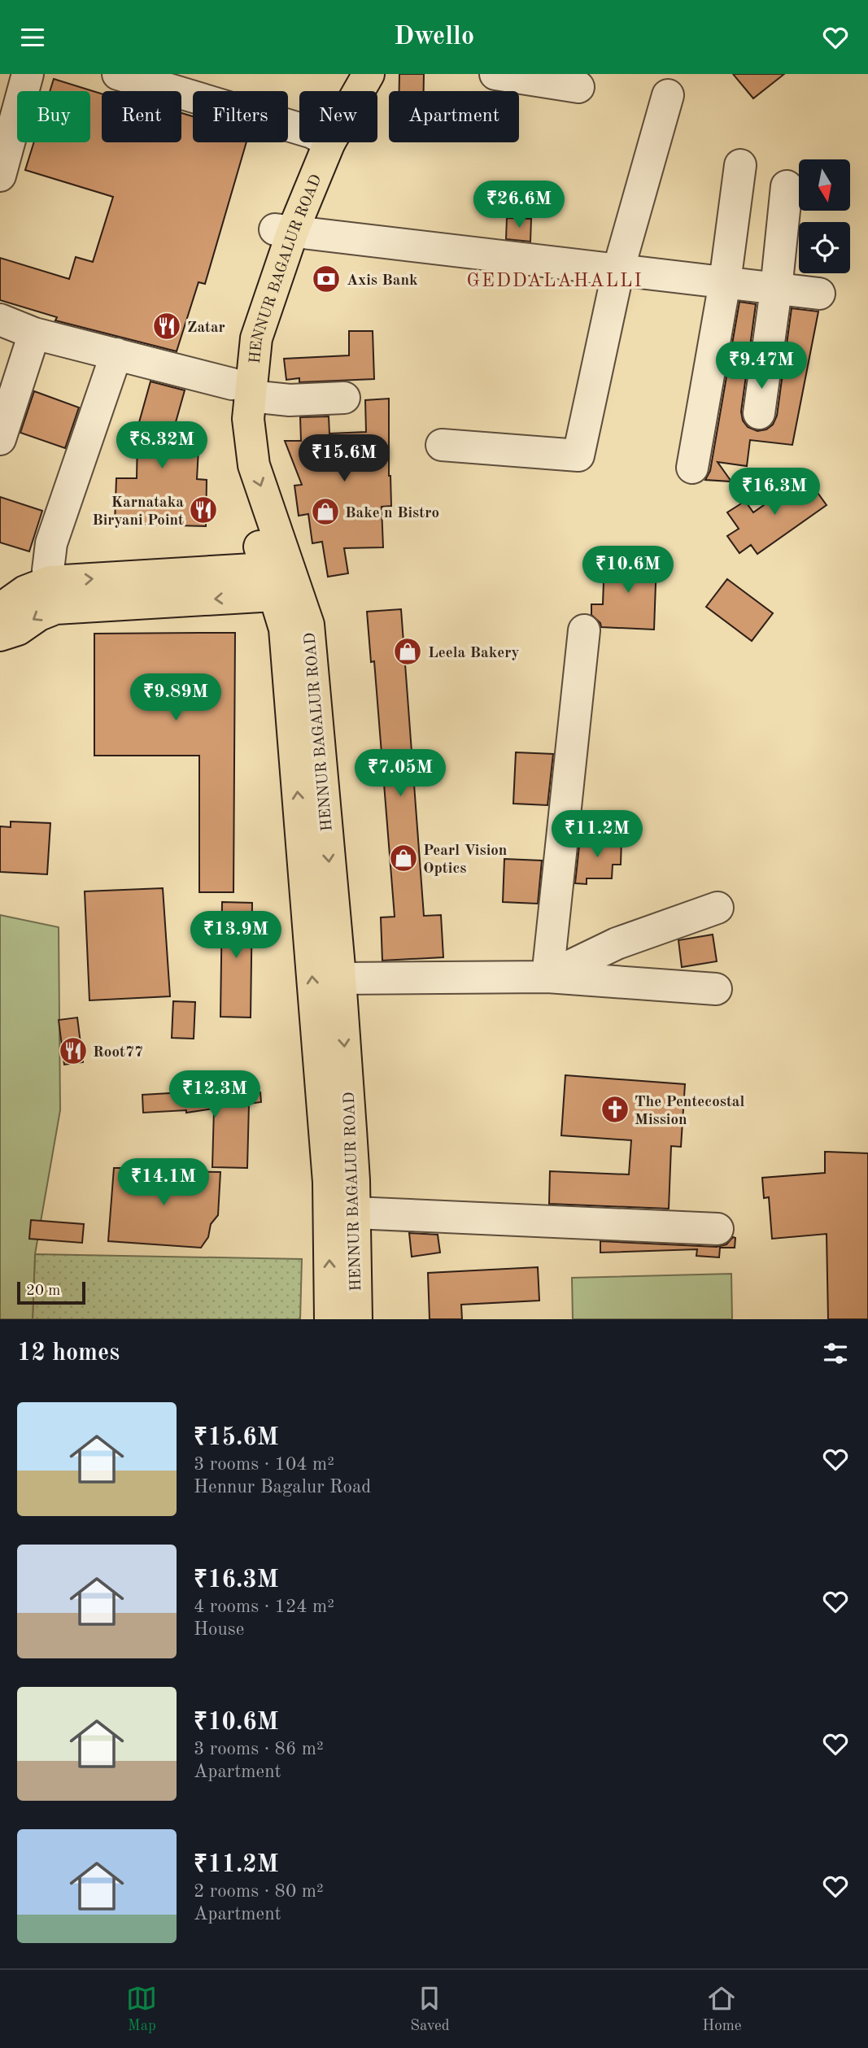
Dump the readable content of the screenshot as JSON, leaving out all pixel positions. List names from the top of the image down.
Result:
{
  "streets": {
    "main road": ["HENNUR BAGALUR ROAD"]
  },
  "districts": ["GEDDALAHALLI"],
  "places": {
    "bank": ["Axis Bank"],
    "restaurant": ["Zatar", "Karnataka Biryani Point", "Root77"],
    "shop": ["Bake n Bistro", "Leela Bakery", "Pearl Vision Optics"],
    "church": ["The Pentecostal Mission"]
  },
  "scale_bar": "20 m",
  "north": "bottom",
  "page": {
    "header": "Dwello",
    "chip": [
      "Buy",
      "Rent",
      "Filters",
      "New",
      "Apartment"
    ],
    "price": [
      "₹26.6M",
      "₹9.47M",
      "₹8.32M",
      "₹15.6M",
      "₹16.3M",
      "₹10.6M",
      "₹9.89M",
      "₹7.05M",
      "₹11.2M",
      "₹13.9M",
      "₹12.3M",
      "₹14.1M"
    ],
    "scale": "20 m",
    "heading": "12 homes",
    "list": [
      {
        "name": "₹15.6M",
        "note": "3 rooms · 104 m² · Hennur Bagalur Road"
      },
      {
        "name": "₹16.3M",
        "note": "4 rooms · 124 m² · House"
      },
      {
        "name": "₹10.6M",
        "note": "3 rooms · 86 m² · Apartment"
      },
      {
        "name": "₹11.2M",
        "note": "2 rooms · 80 m² · Apartment"
      }
    ],
    "tabs": ["Map", "Saved", "Home"]
  }
}
